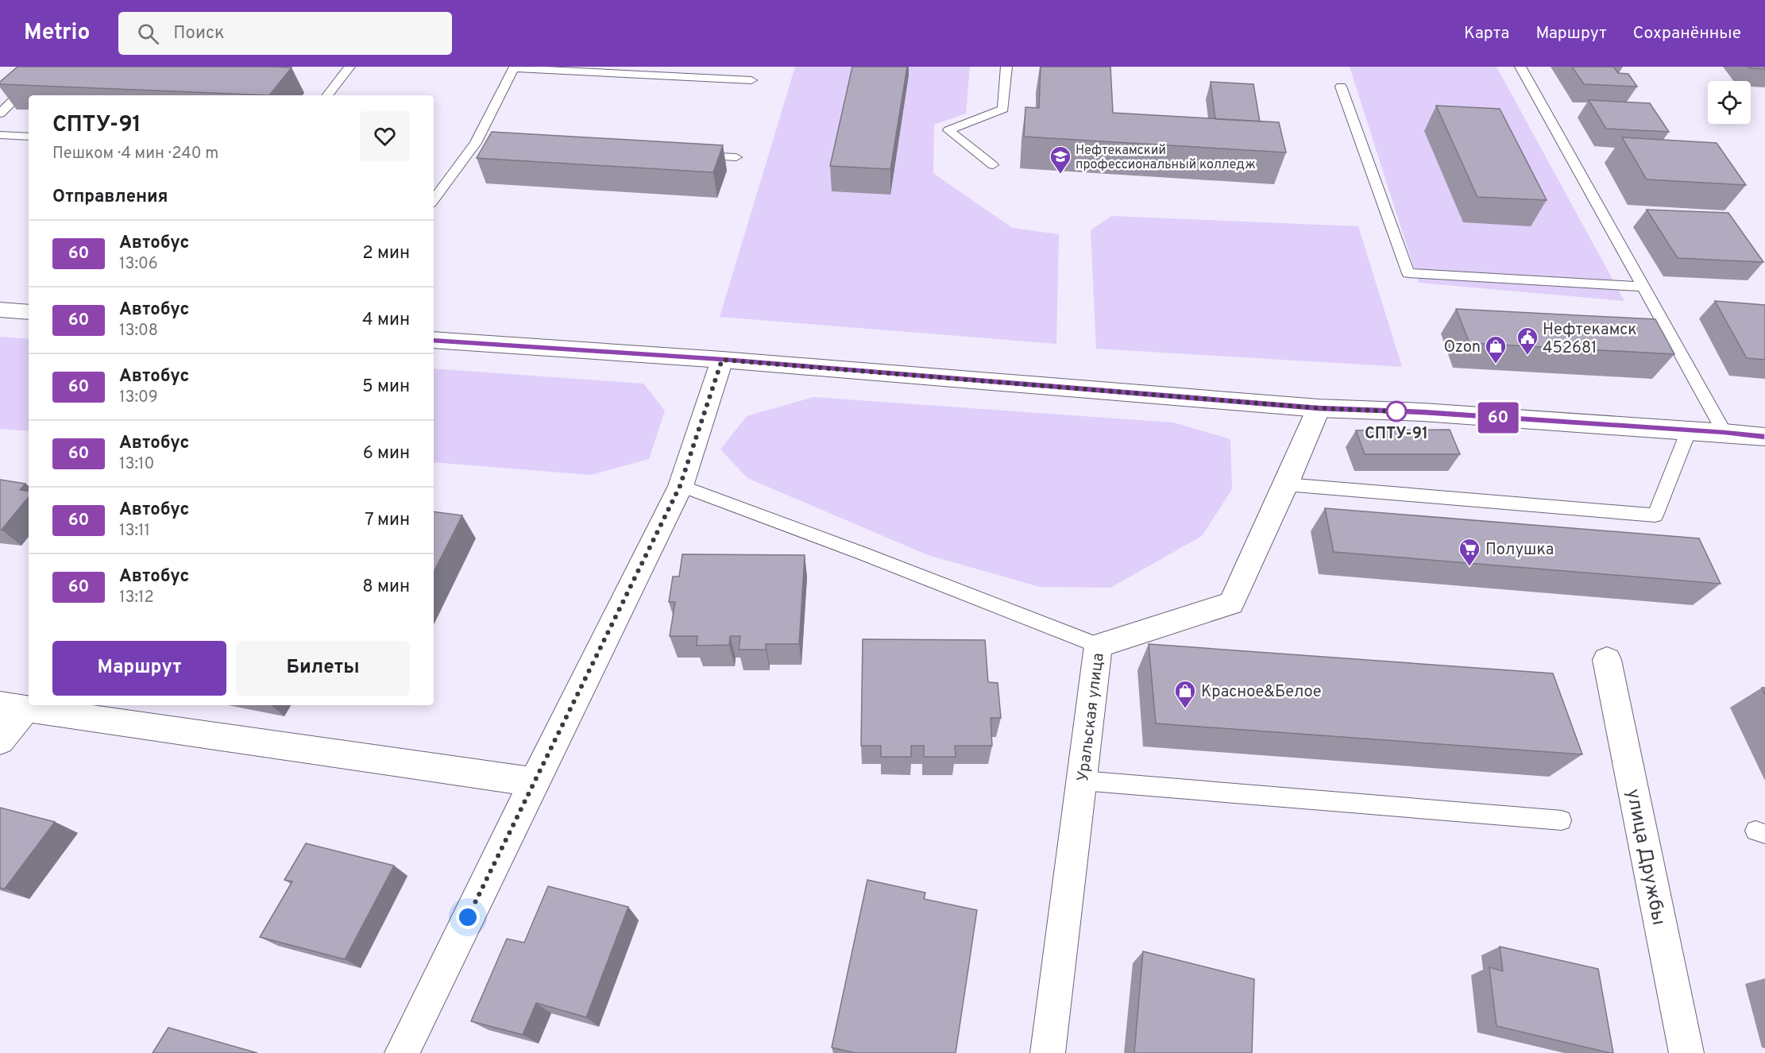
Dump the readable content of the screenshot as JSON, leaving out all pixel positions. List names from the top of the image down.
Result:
{
  "streets": {
    "street": ["Уральская улица", "улица Дружбы"]
  },
  "places": {
    "school or university": ["Нефтекамский профессиональный колледж"],
    "public building": ["Нефтекамск 452681"],
    "shop": ["Ozon", "Красное&Белое"],
    "other": ["СПТУ-91"],
    "supermarket": ["Полушка"]
  },
  "lines": ["bus line 60"],
  "page": {
    "header": "Metrio",
    "search": "Поиск",
    "nav": ["Карта", "Маршрут", "Сохранённые"],
    "on_map": "60",
    "heading": [
      ["СПТУ-91", "Пешком · 4 мин · 240 m"],
      "Отправления"
    ],
    "list": [
      {
        "mark": "60",
        "name": "Автобус",
        "note": "13:06",
        "value": "2 мин"
      },
      {
        "mark": "60",
        "name": "Автобус",
        "note": "13:08",
        "value": "4 мин"
      },
      {
        "mark": "60",
        "name": "Автобус",
        "note": "13:09",
        "value": "5 мин"
      },
      {
        "mark": "60",
        "name": "Автобус",
        "note": "13:10",
        "value": "6 мин"
      },
      {
        "mark": "60",
        "name": "Автобус",
        "note": "13:11",
        "value": "7 мин"
      },
      {
        "mark": "60",
        "name": "Автобус",
        "note": "13:12",
        "value": "8 мин"
      }
    ],
    "buttons": ["Маршрут", "Билеты"]
  }
}
